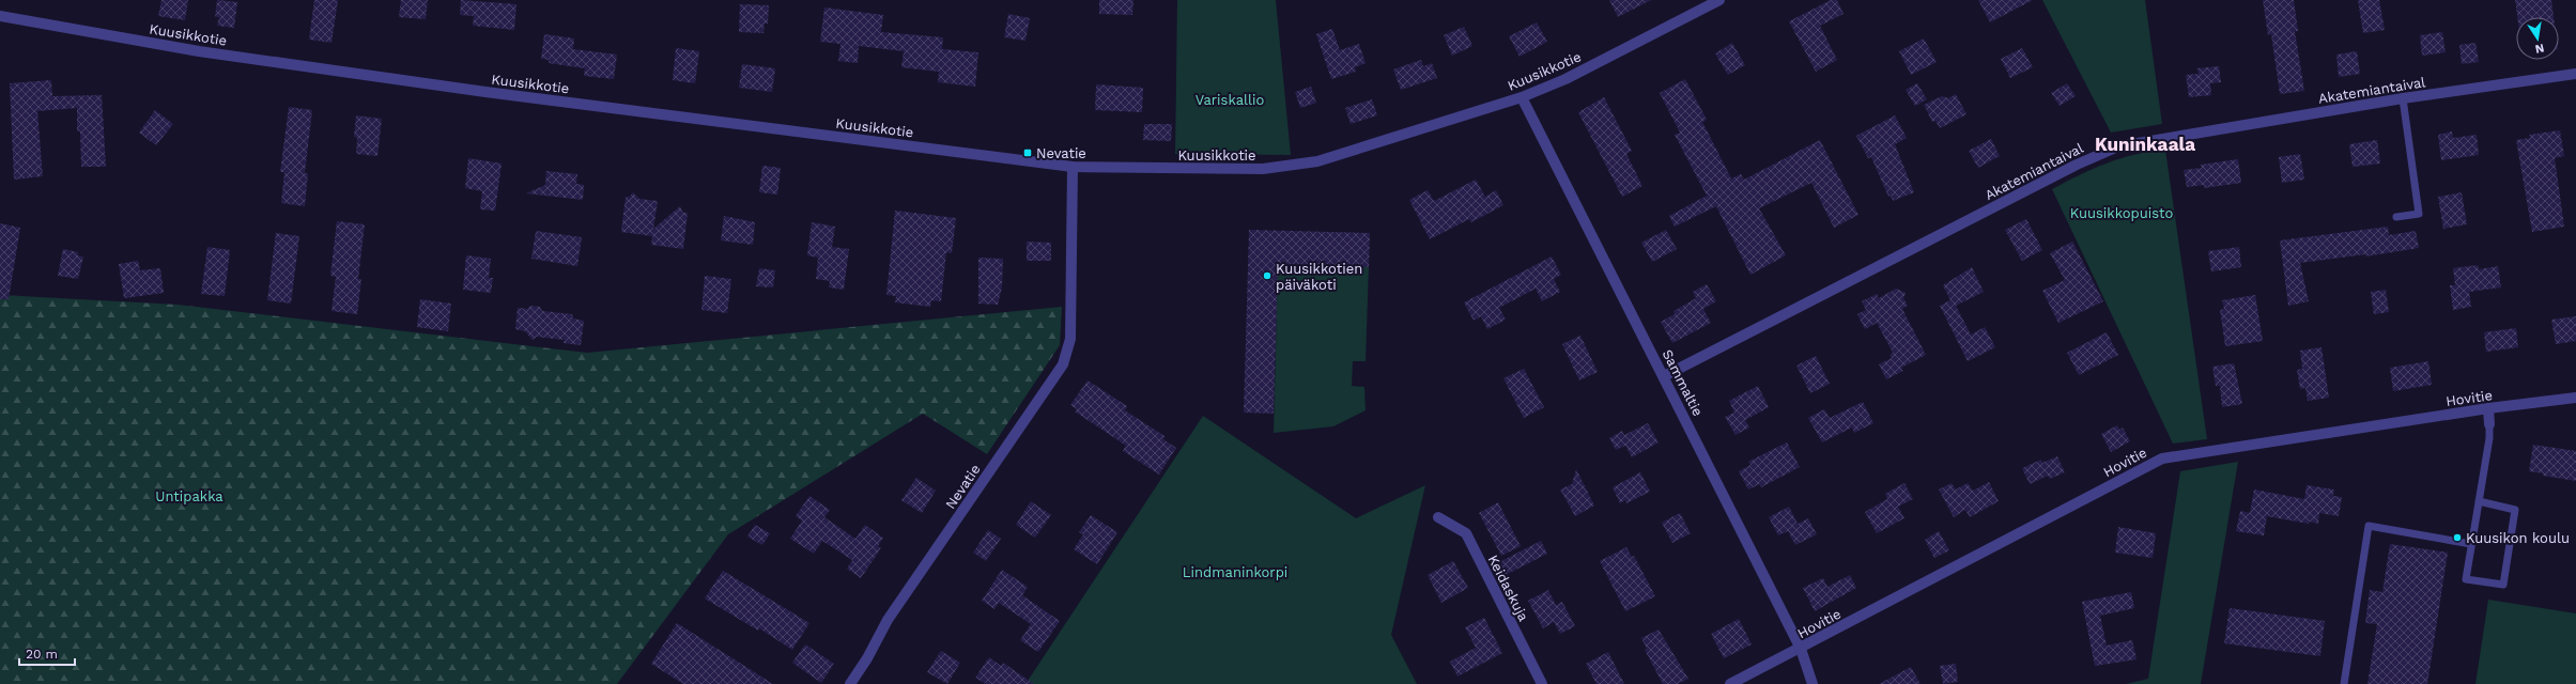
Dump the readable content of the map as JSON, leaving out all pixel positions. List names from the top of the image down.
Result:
{
  "streets": {
    "street": [
      "Kuusikkotie",
      "Akatemiantaival",
      "Sammaltie",
      "Hovitie",
      "Nevatie",
      "Keidaskuja"
    ]
  },
  "crossings": [
    ["Kuusikkotie", "Sammaltie"],
    ["Kuusikkotie", "Nevatie"],
    ["Akatemiantaival", "Sammaltie"],
    ["Sammaltie", "Hovitie"]
  ],
  "districts": ["Kuninkaala"],
  "parks": [
    "Variskallio",
    "Kuusikkopuisto",
    "Untipakka",
    "Lindmaninkorpi"
  ],
  "places": {
    "transit": ["Nevatie"],
    "other": ["Kuusikkotien päiväkoti", "Kuusikon koulu"]
  },
  "scale_bar": "20 m",
  "north": "bottom"
}
